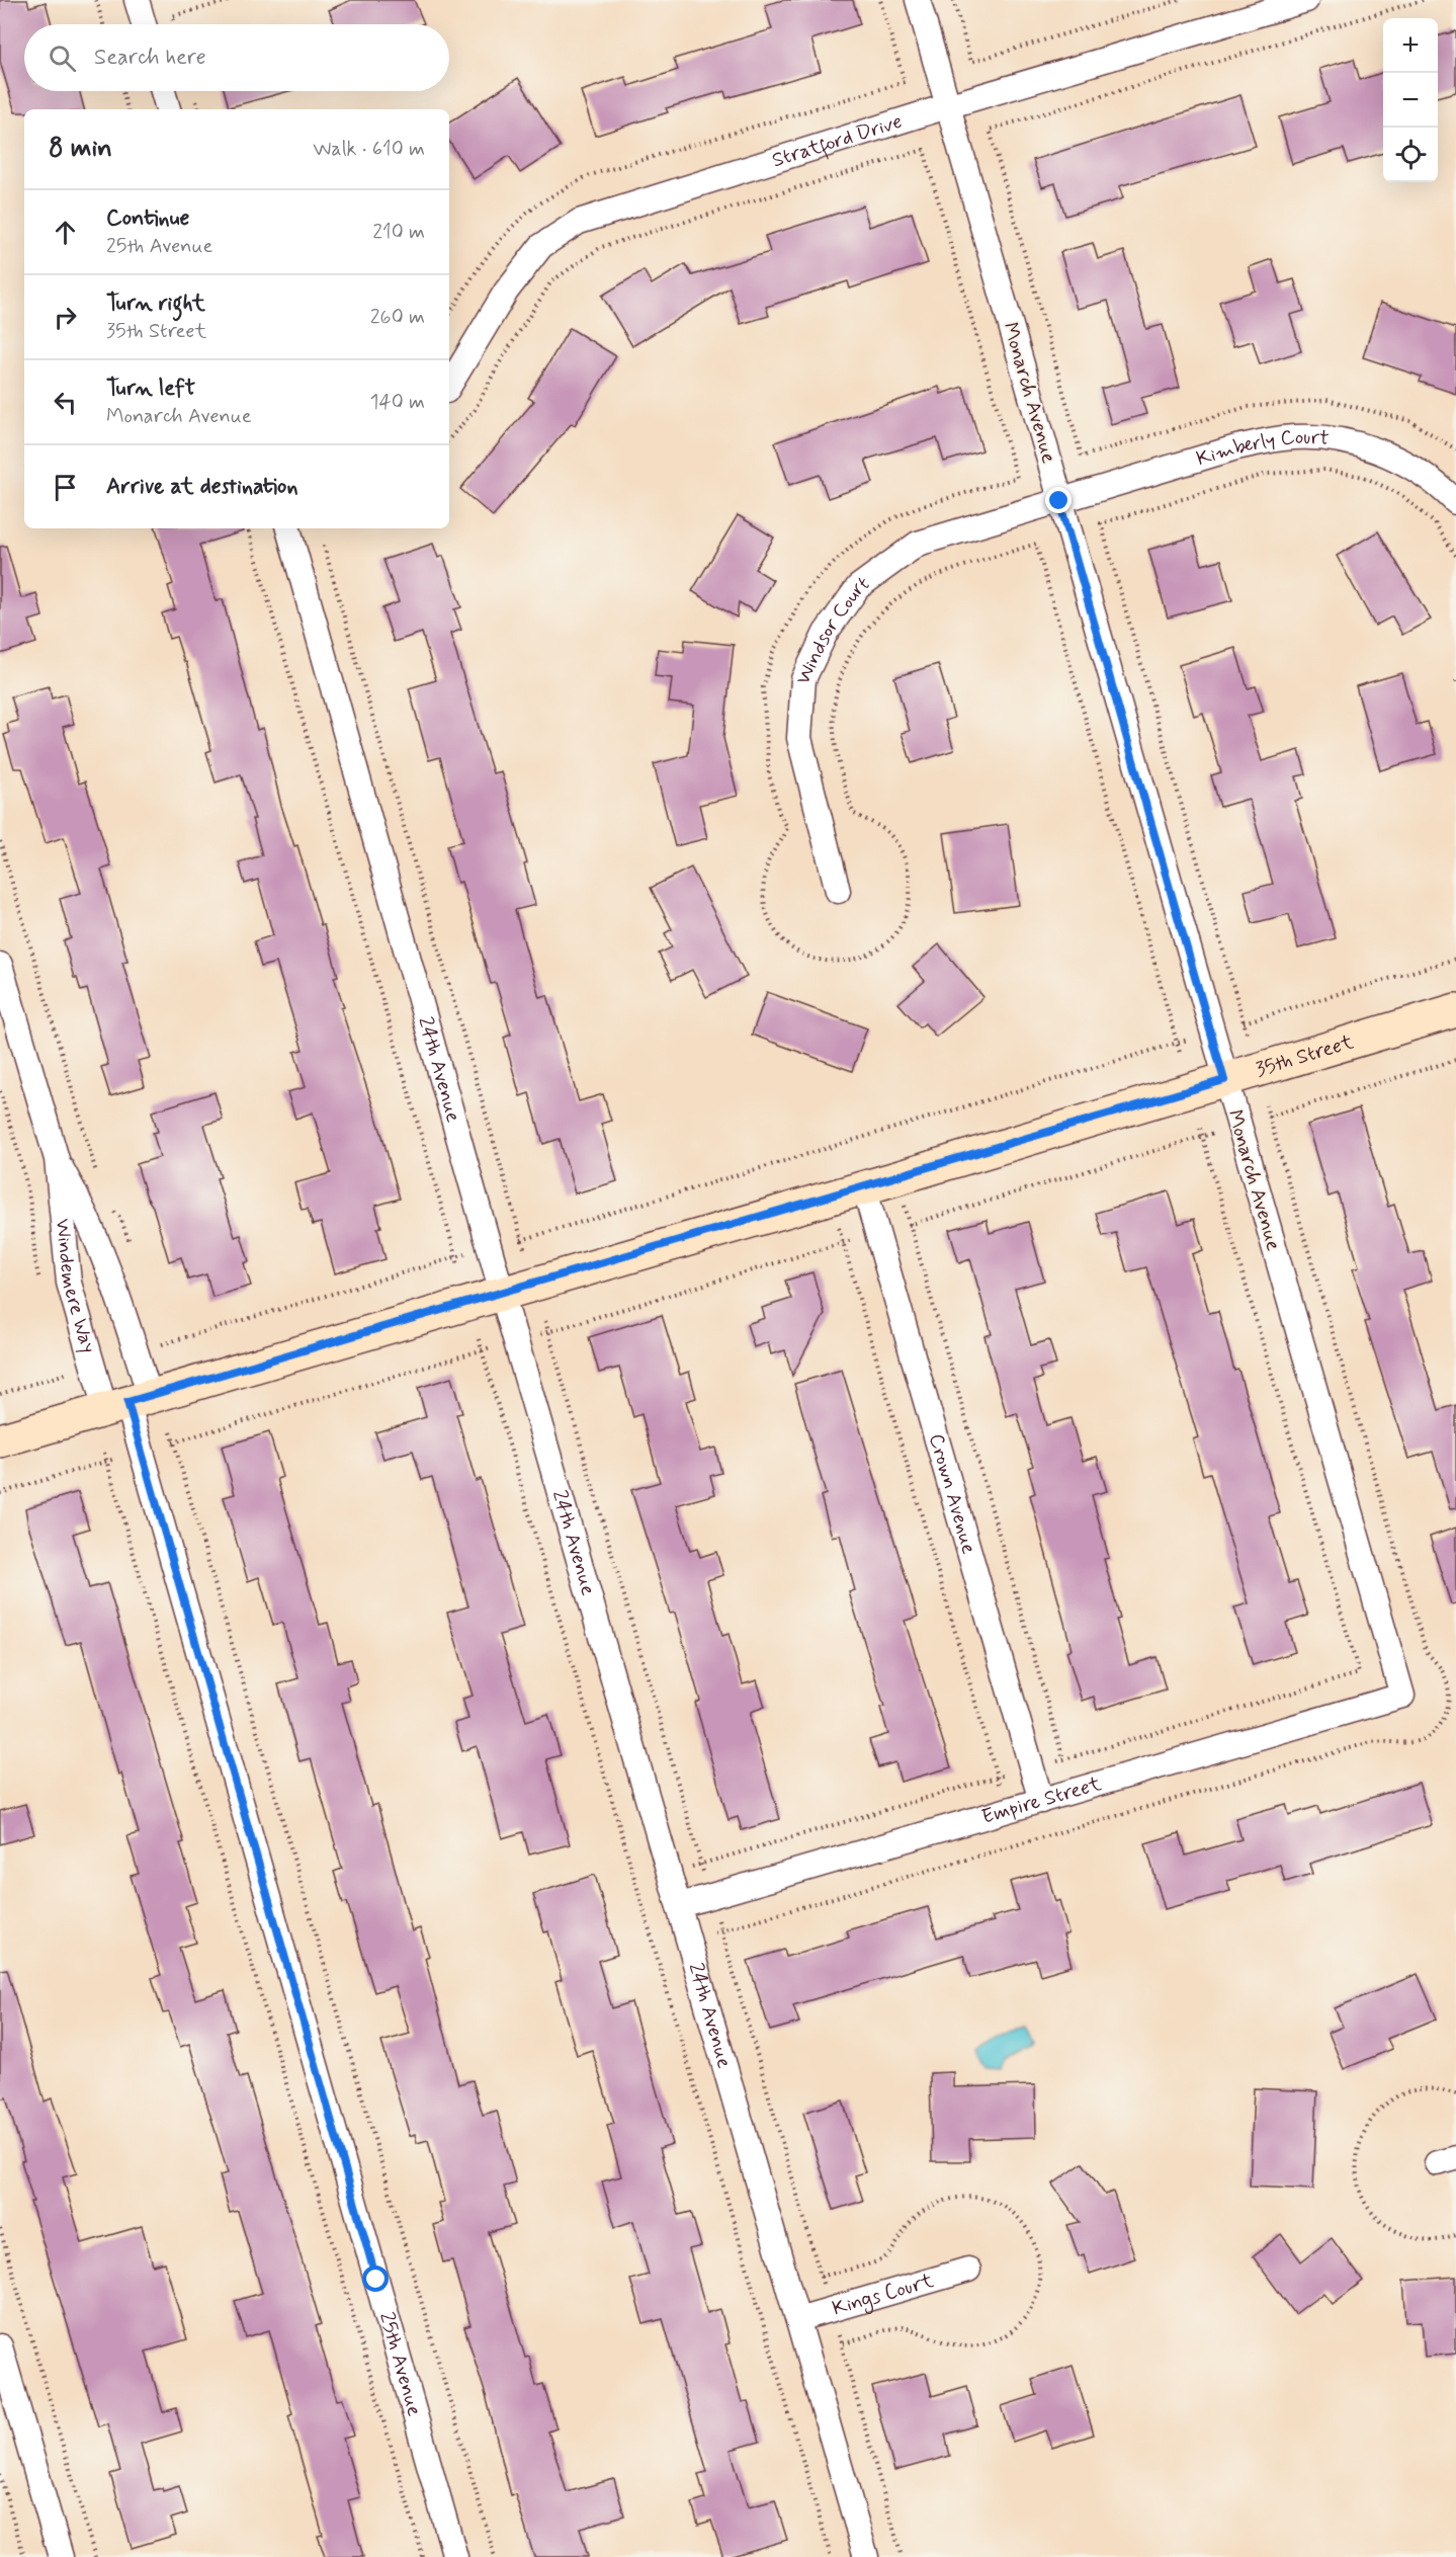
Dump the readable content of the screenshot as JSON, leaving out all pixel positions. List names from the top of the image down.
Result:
{
  "streets": {
    "street": [
      "Stratford Drive",
      "Monarch Avenue",
      "Kimberly Court",
      "Windsor Court",
      "35th Street",
      "24th Avenue",
      "Windemere Way",
      "Crown Avenue",
      "Empire Street",
      "Kings Court",
      "25th Avenue"
    ]
  },
  "crossings": [
    ["Stratford Drive", "Monarch Avenue"],
    ["Monarch Avenue", "Kimberly Court"],
    ["Monarch Avenue", "Windsor Court"],
    ["Monarch Avenue", "35th Street"],
    ["Monarch Avenue", "Empire Street"],
    ["Kimberly Court", "Windsor Court"],
    ["35th Street", "24th Avenue"],
    ["35th Street", "Windemere Way"],
    ["35th Street", "Crown Avenue"],
    ["35th Street", "25th Avenue"],
    ["24th Avenue", "Empire Street"],
    ["24th Avenue", "Kings Court"],
    ["Windemere Way", "25th Avenue"],
    ["Crown Avenue", "Empire Street"]
  ],
  "page": {
    "map_buttons": ["+", "−"],
    "search": "Search here",
    "heading": ["8 min", "Walk · 610 m"],
    "list": [
      ["Continue", "25th Avenue", "210 m"],
      ["Turn right", "35th Street", "260 m"],
      ["Turn left", "Monarch Avenue", "140 m"],
      "Arrive at destination"
    ]
  }
}
